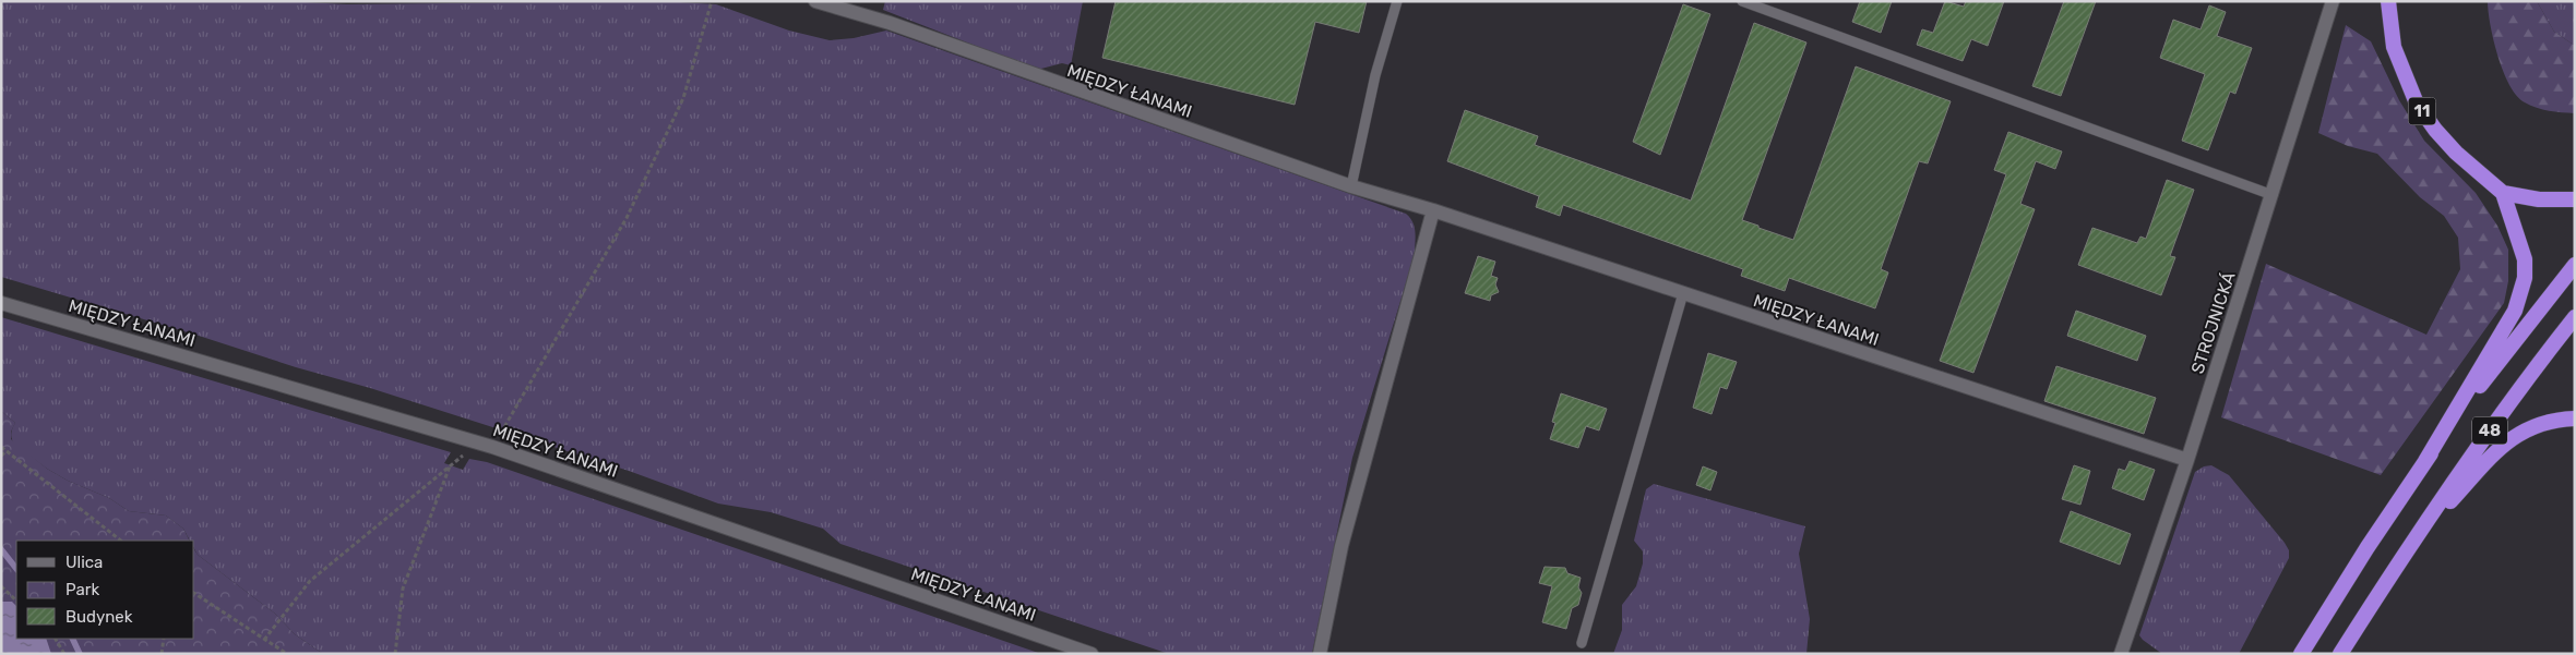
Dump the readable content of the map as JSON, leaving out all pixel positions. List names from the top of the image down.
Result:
{
  "streets": {
    "highway": ["11", "48"],
    "street": ["MIĘDZY ŁANAMI", "STROJNICKÁ"]
  },
  "crossings": [
    ["MIĘDZY ŁANAMI", "STROJNICKÁ"]
  ],
  "legend": ["Ulica", "Park", "Budynek"]
}
